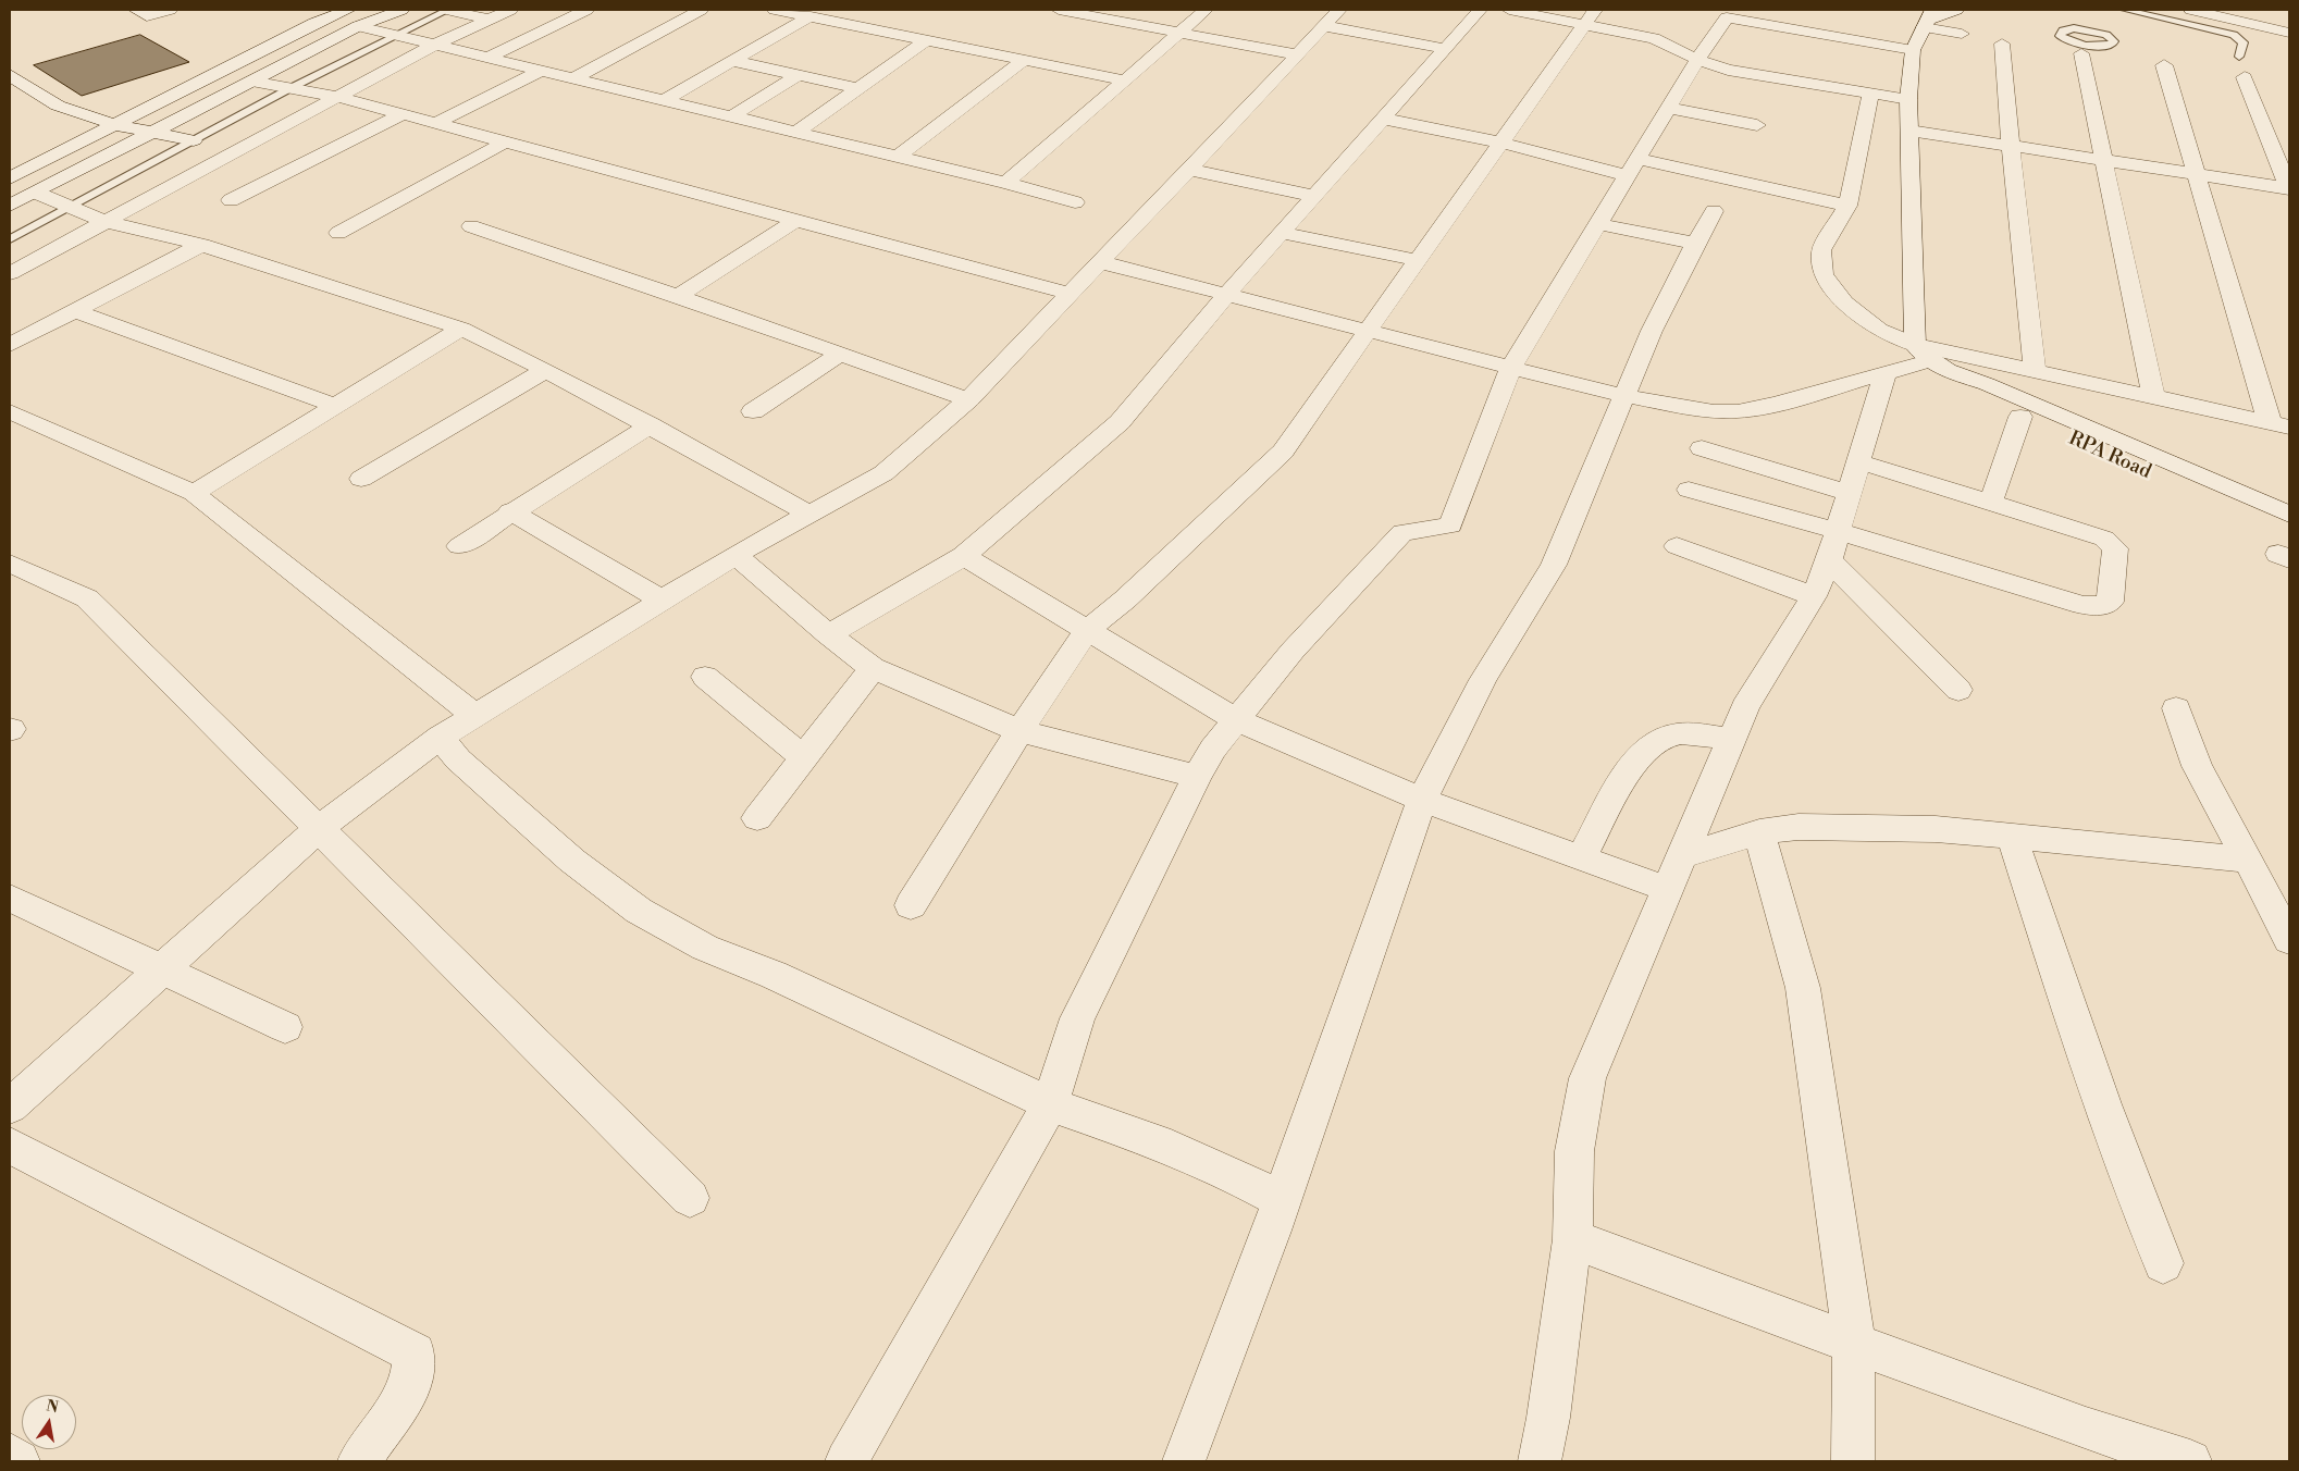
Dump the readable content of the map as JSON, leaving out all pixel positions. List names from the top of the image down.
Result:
{
  "streets": {
    "street": ["RPA Road"]
  },
  "north": "top"
}
